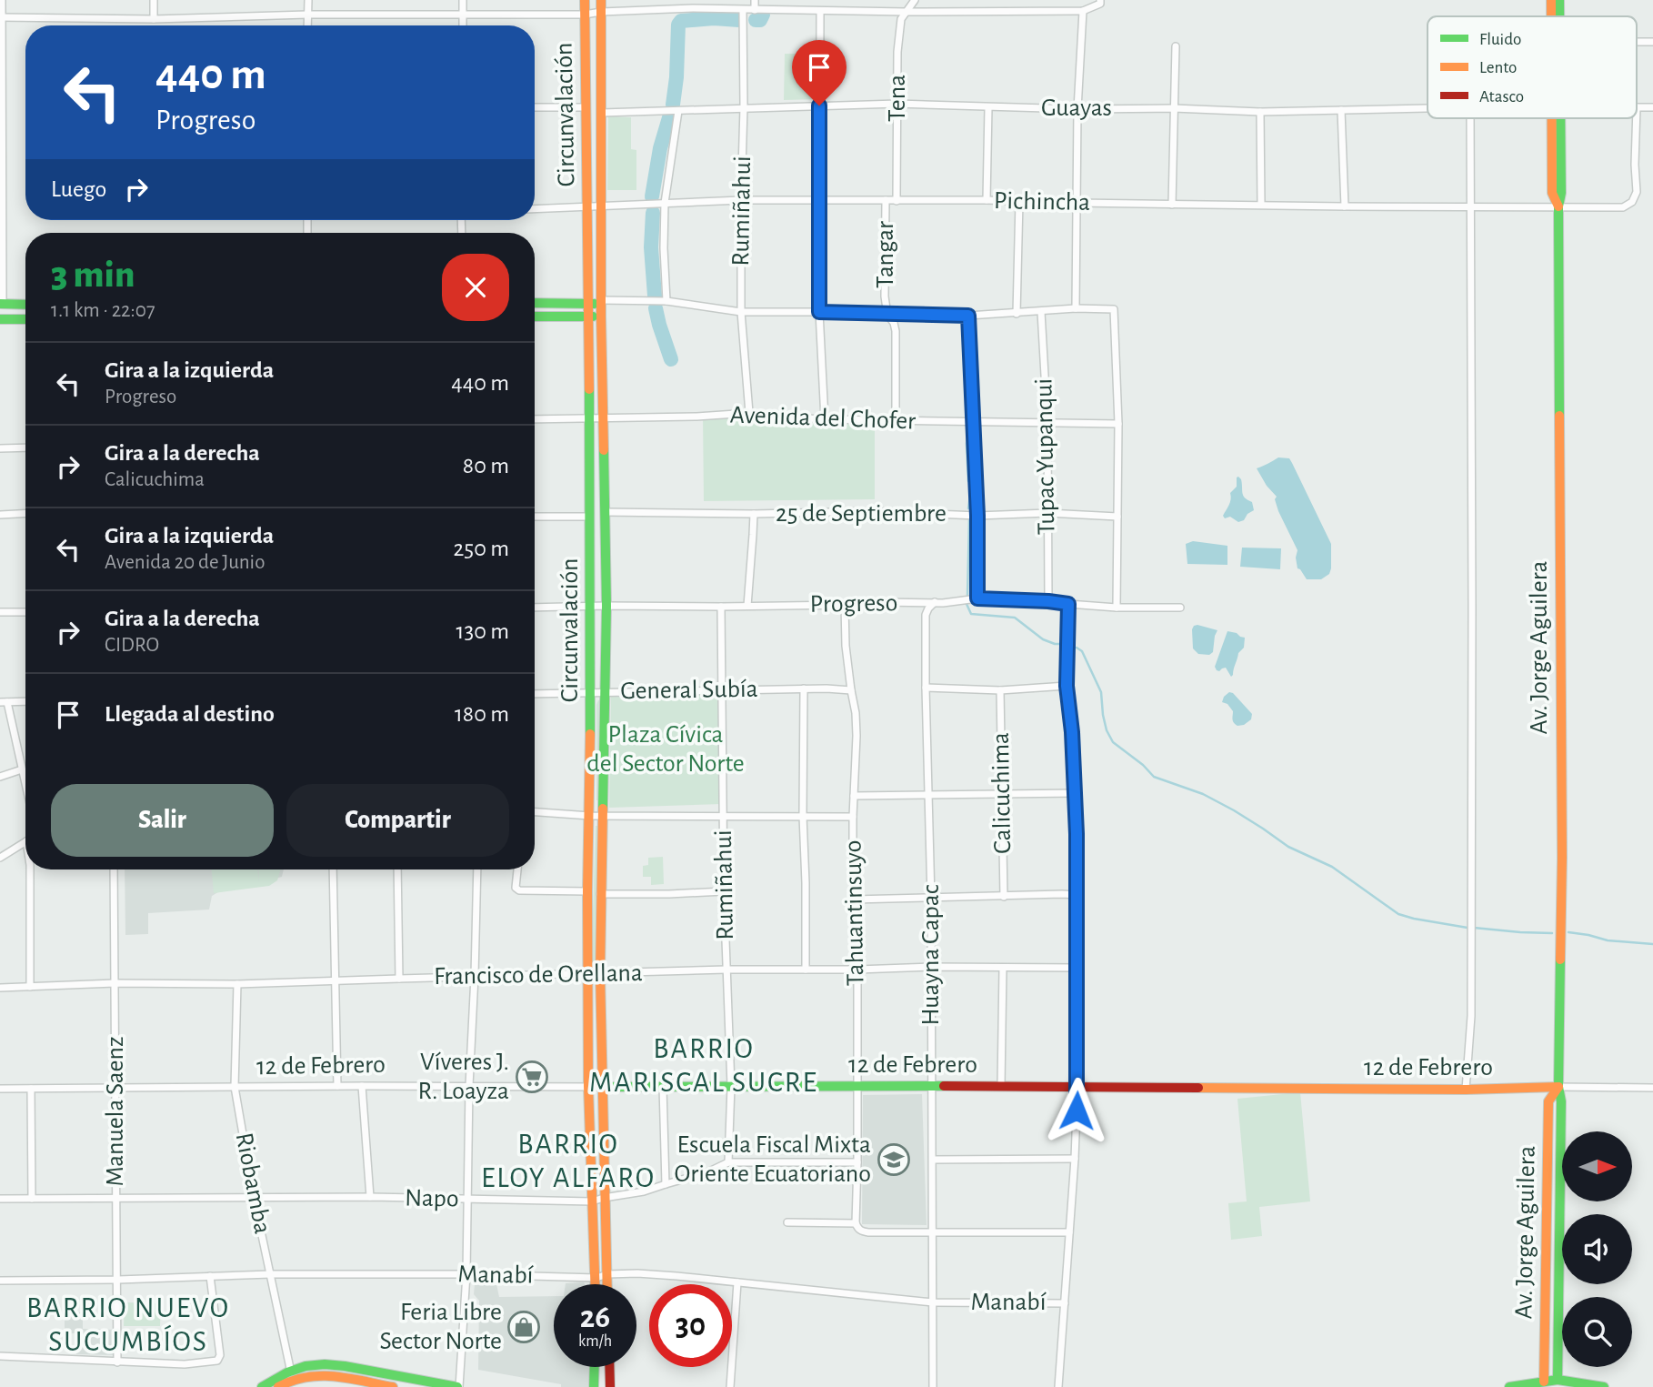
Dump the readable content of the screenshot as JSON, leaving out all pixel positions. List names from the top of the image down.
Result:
{
  "streets": {
    "main road": ["Circunvalación", "Av. Jorge Aguilera", "12 de Febrero"],
    "street": [
      "Tena",
      "Guayas",
      "Pichincha",
      "Rumiñahui",
      "Tangar",
      "Avenida del Chofer",
      "Tupac Yupanqui",
      "25 de Septiembre",
      "Progreso",
      "General Subía",
      "Calicuchima",
      "Tahuantinsuyo",
      "Huayna Capac",
      "Francisco de Orellana",
      "Manuela Saenz",
      "Riobamba",
      "Napo",
      "Manabí"
    ]
  },
  "crossings": [
    ["Tena", "Guayas"],
    ["Tena", "Pichincha"],
    ["Guayas", "Circunvalación"],
    ["Guayas", "Rumiñahui"],
    ["Circunvalación", "Pichincha"],
    ["Circunvalación", "Avenida del Chofer"],
    ["Circunvalación", "25 de Septiembre"],
    ["Circunvalación", "Progreso"],
    ["Circunvalación", "General Subía"],
    ["Circunvalación", "Francisco de Orellana"],
    ["Circunvalación", "12 de Febrero"],
    ["Circunvalación", "Napo"],
    ["Circunvalación", "Manabí"],
    ["Pichincha", "Rumiñahui"],
    ["Pichincha", "Tangar"],
    ["Pichincha", "Av. Jorge Aguilera"],
    ["Rumiñahui", "Avenida del Chofer"],
    ["Rumiñahui", "Progreso"],
    ["Rumiñahui", "General Subía"],
    ["Rumiñahui", "Francisco de Orellana"],
    ["Rumiñahui", "12 de Febrero"],
    ["Rumiñahui", "Napo"],
    ["Tangar", "Avenida del Chofer"],
    ["Avenida del Chofer", "Tupac Yupanqui"],
    ["Tupac Yupanqui", "25 de Septiembre"],
    ["Tupac Yupanqui", "Progreso"],
    ["Progreso", "Tahuantinsuyo"],
    ["Av. Jorge Aguilera", "12 de Febrero"],
    ["General Subía", "Tahuantinsuyo"],
    ["Tahuantinsuyo", "Francisco de Orellana"],
    ["Tahuantinsuyo", "12 de Febrero"],
    ["Tahuantinsuyo", "Napo"],
    ["Huayna Capac", "Francisco de Orellana"],
    ["Huayna Capac", "12 de Febrero"],
    ["Huayna Capac", "Manabí"],
    ["Francisco de Orellana", "Manuela Saenz"],
    ["Francisco de Orellana", "Riobamba"],
    ["12 de Febrero", "Manuela Saenz"],
    ["12 de Febrero", "Riobamba"],
    ["Manuela Saenz", "Napo"],
    ["Manuela Saenz", "Manabí"],
    ["Riobamba", "Napo"],
    ["Riobamba", "Manabí"]
  ],
  "districts": ["BARRIO MARISCAL SUCRE", "BARRIO ELOY ALFARO", "BARRIO NUEVO SUCUMBÍOS"],
  "parks": ["Plaza Cívica del Sector Norte"],
  "places": {
    "supermarket": ["Víveres J. R. Loayza"],
    "school or university": ["Escuela Fiscal Mixta Oriente Ecuatoriano"],
    "shop": ["Feria Libre Sector Norte"]
  },
  "legend": ["Fluido", "Lento", "Atasco"],
  "north": "right",
  "page": {
    "turn": ["440 m", "Progreso"],
    "then": "Luego",
    "heading": ["3 min", "1.1 km · 22:07"],
    "list": [
      {
        "name": "Gira a la izquierda",
        "note": "Progreso",
        "value": "440 m"
      },
      {
        "name": "Gira a la derecha",
        "note": "Calicuchima",
        "value": "80 m"
      },
      {
        "name": "Gira a la izquierda",
        "note": "Avenida 20 de Junio",
        "value": "250 m"
      },
      {
        "name": "Gira a la derecha",
        "note": "CIDRO",
        "value": "130 m"
      },
      {
        "name": "Llegada al destino",
        "value": "180 m"
      }
    ],
    "buttons": ["Salir", "Compartir"],
    "speed": "26 km/h",
    "limit": "30"
  }
}
